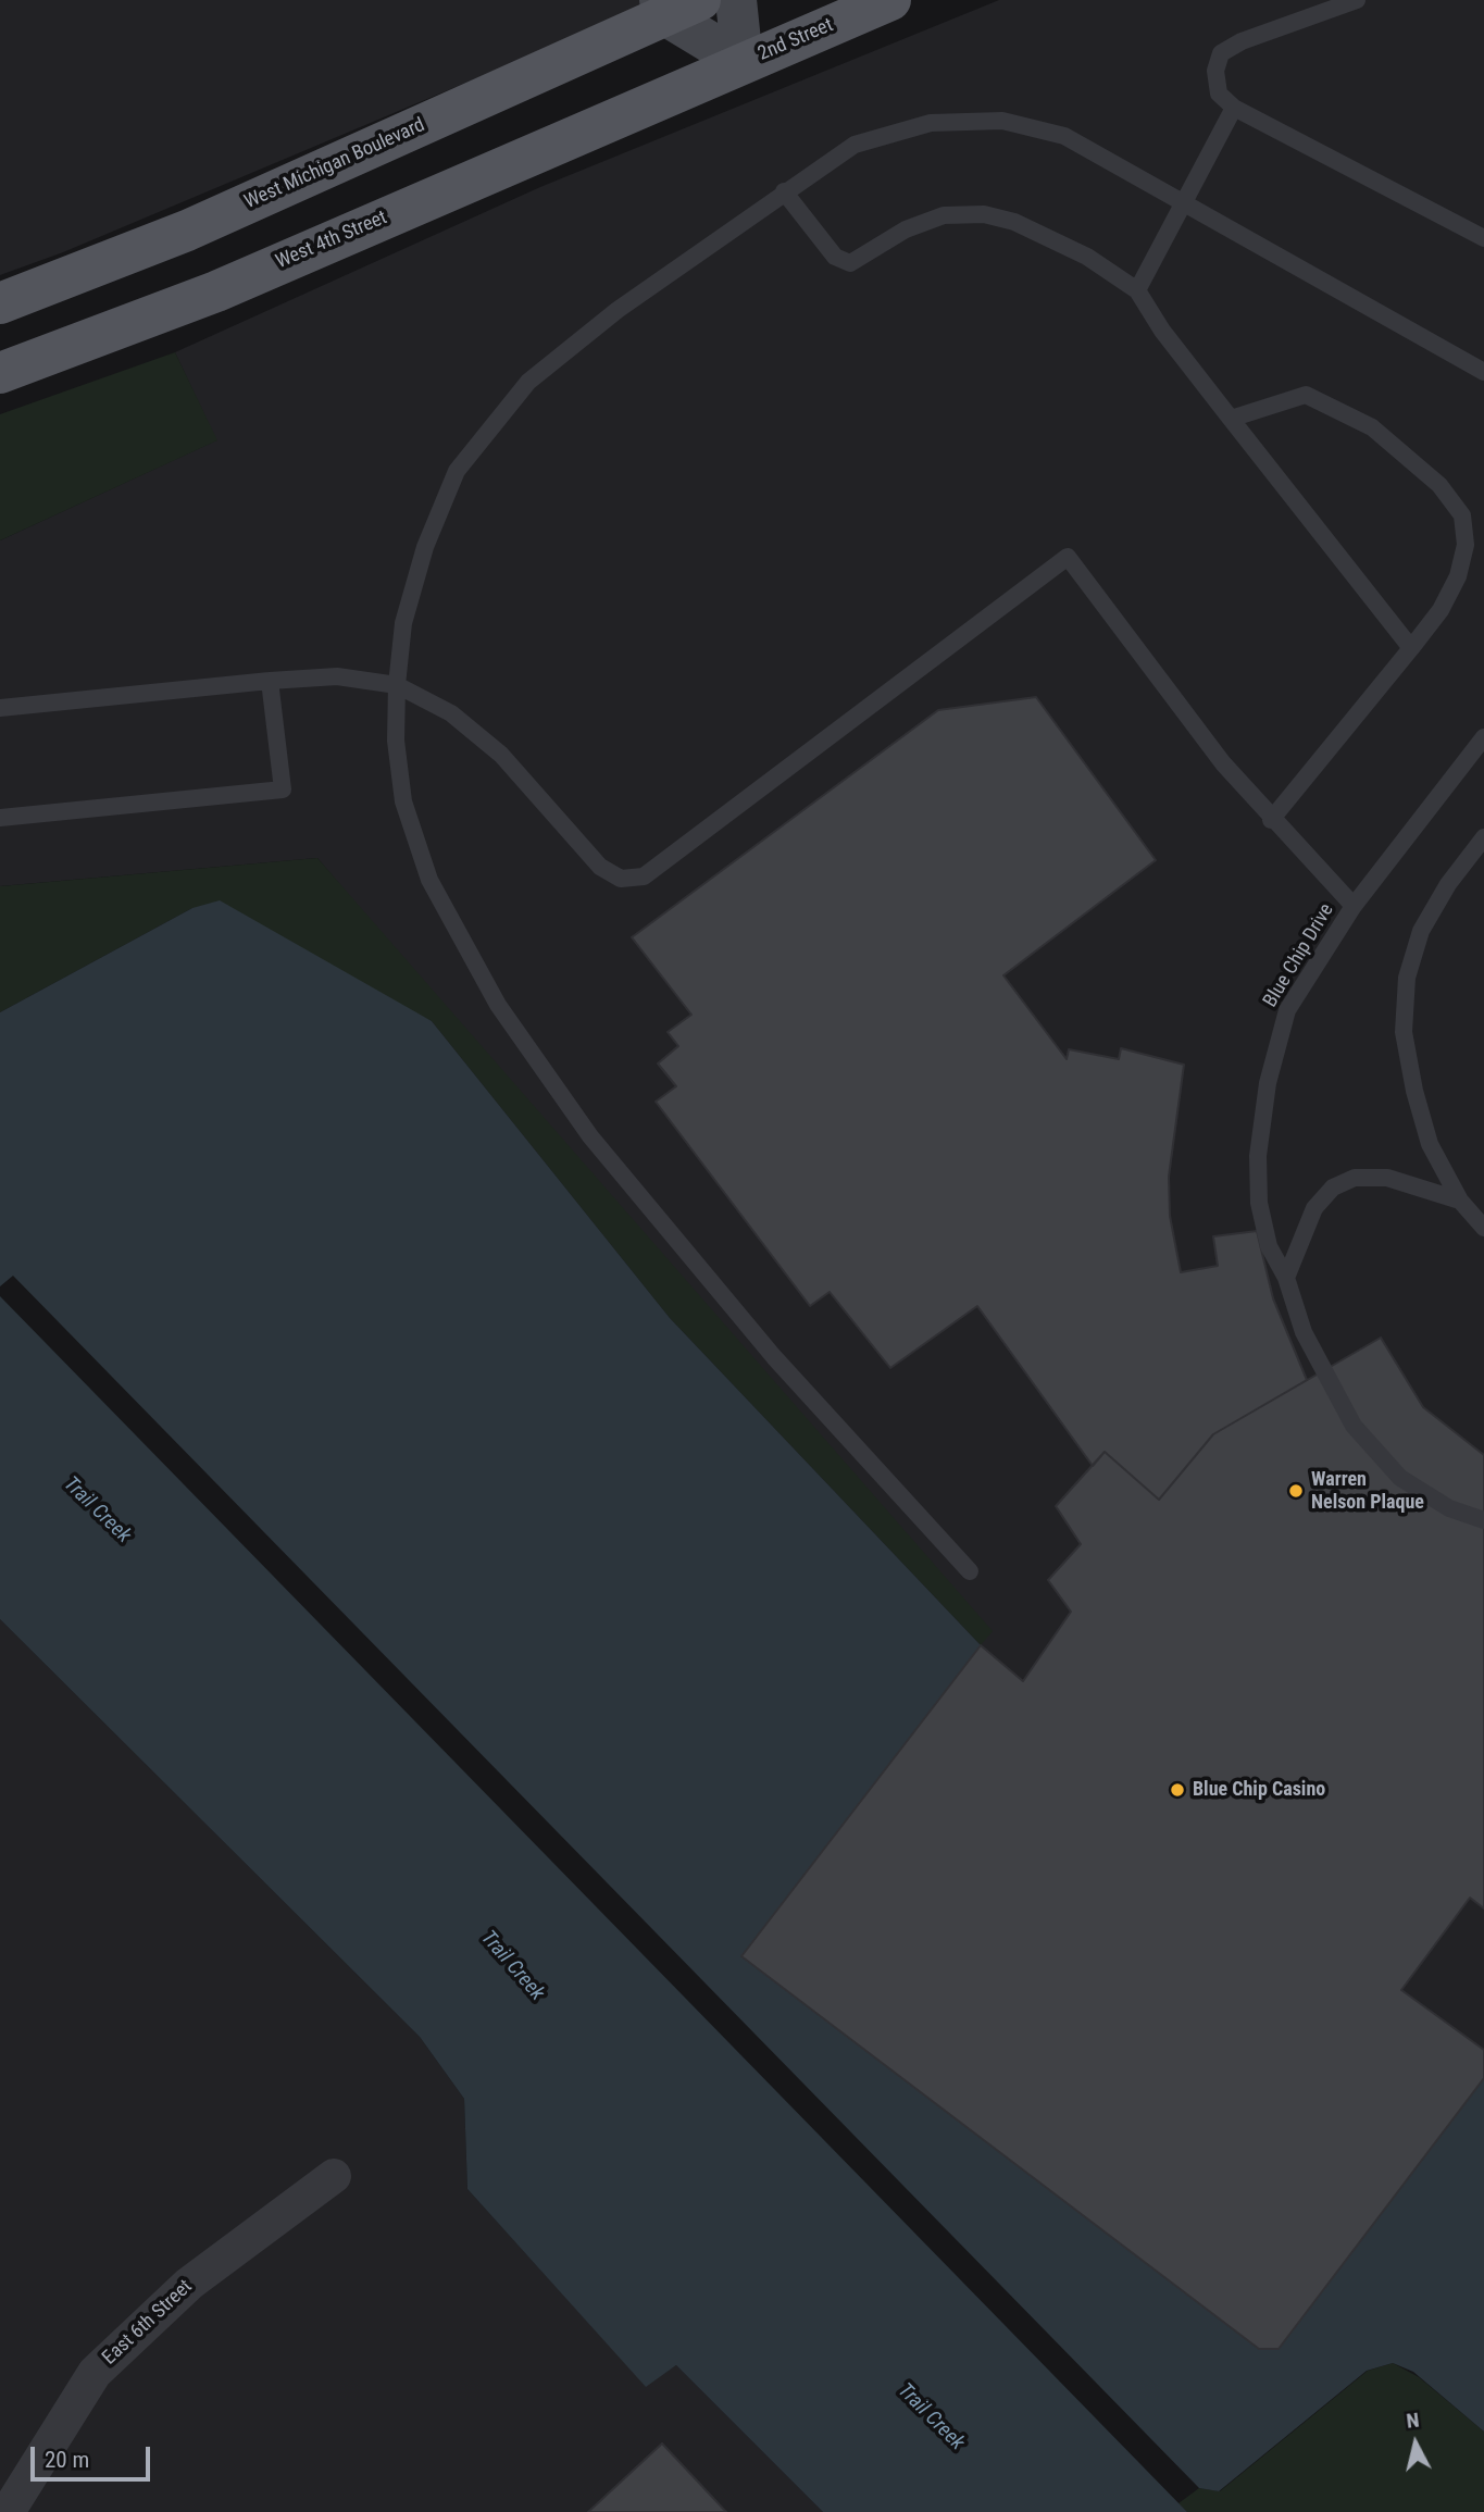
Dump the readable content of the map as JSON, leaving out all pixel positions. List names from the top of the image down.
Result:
{
  "streets": {
    "main road": ["2nd Street", "West Michigan Boulevard", "West 4th Street"],
    "street": ["East 6th Street"],
    "lane": ["Blue Chip Drive"]
  },
  "crossings": [
    ["2nd Street", "West Michigan Boulevard"],
    ["2nd Street", "West 4th Street"]
  ],
  "water": ["Trail Creek"],
  "places": ["Warren Nelson Plaque", "Blue Chip Casino"],
  "scale_bar": "20 m",
  "north": "top"
}
